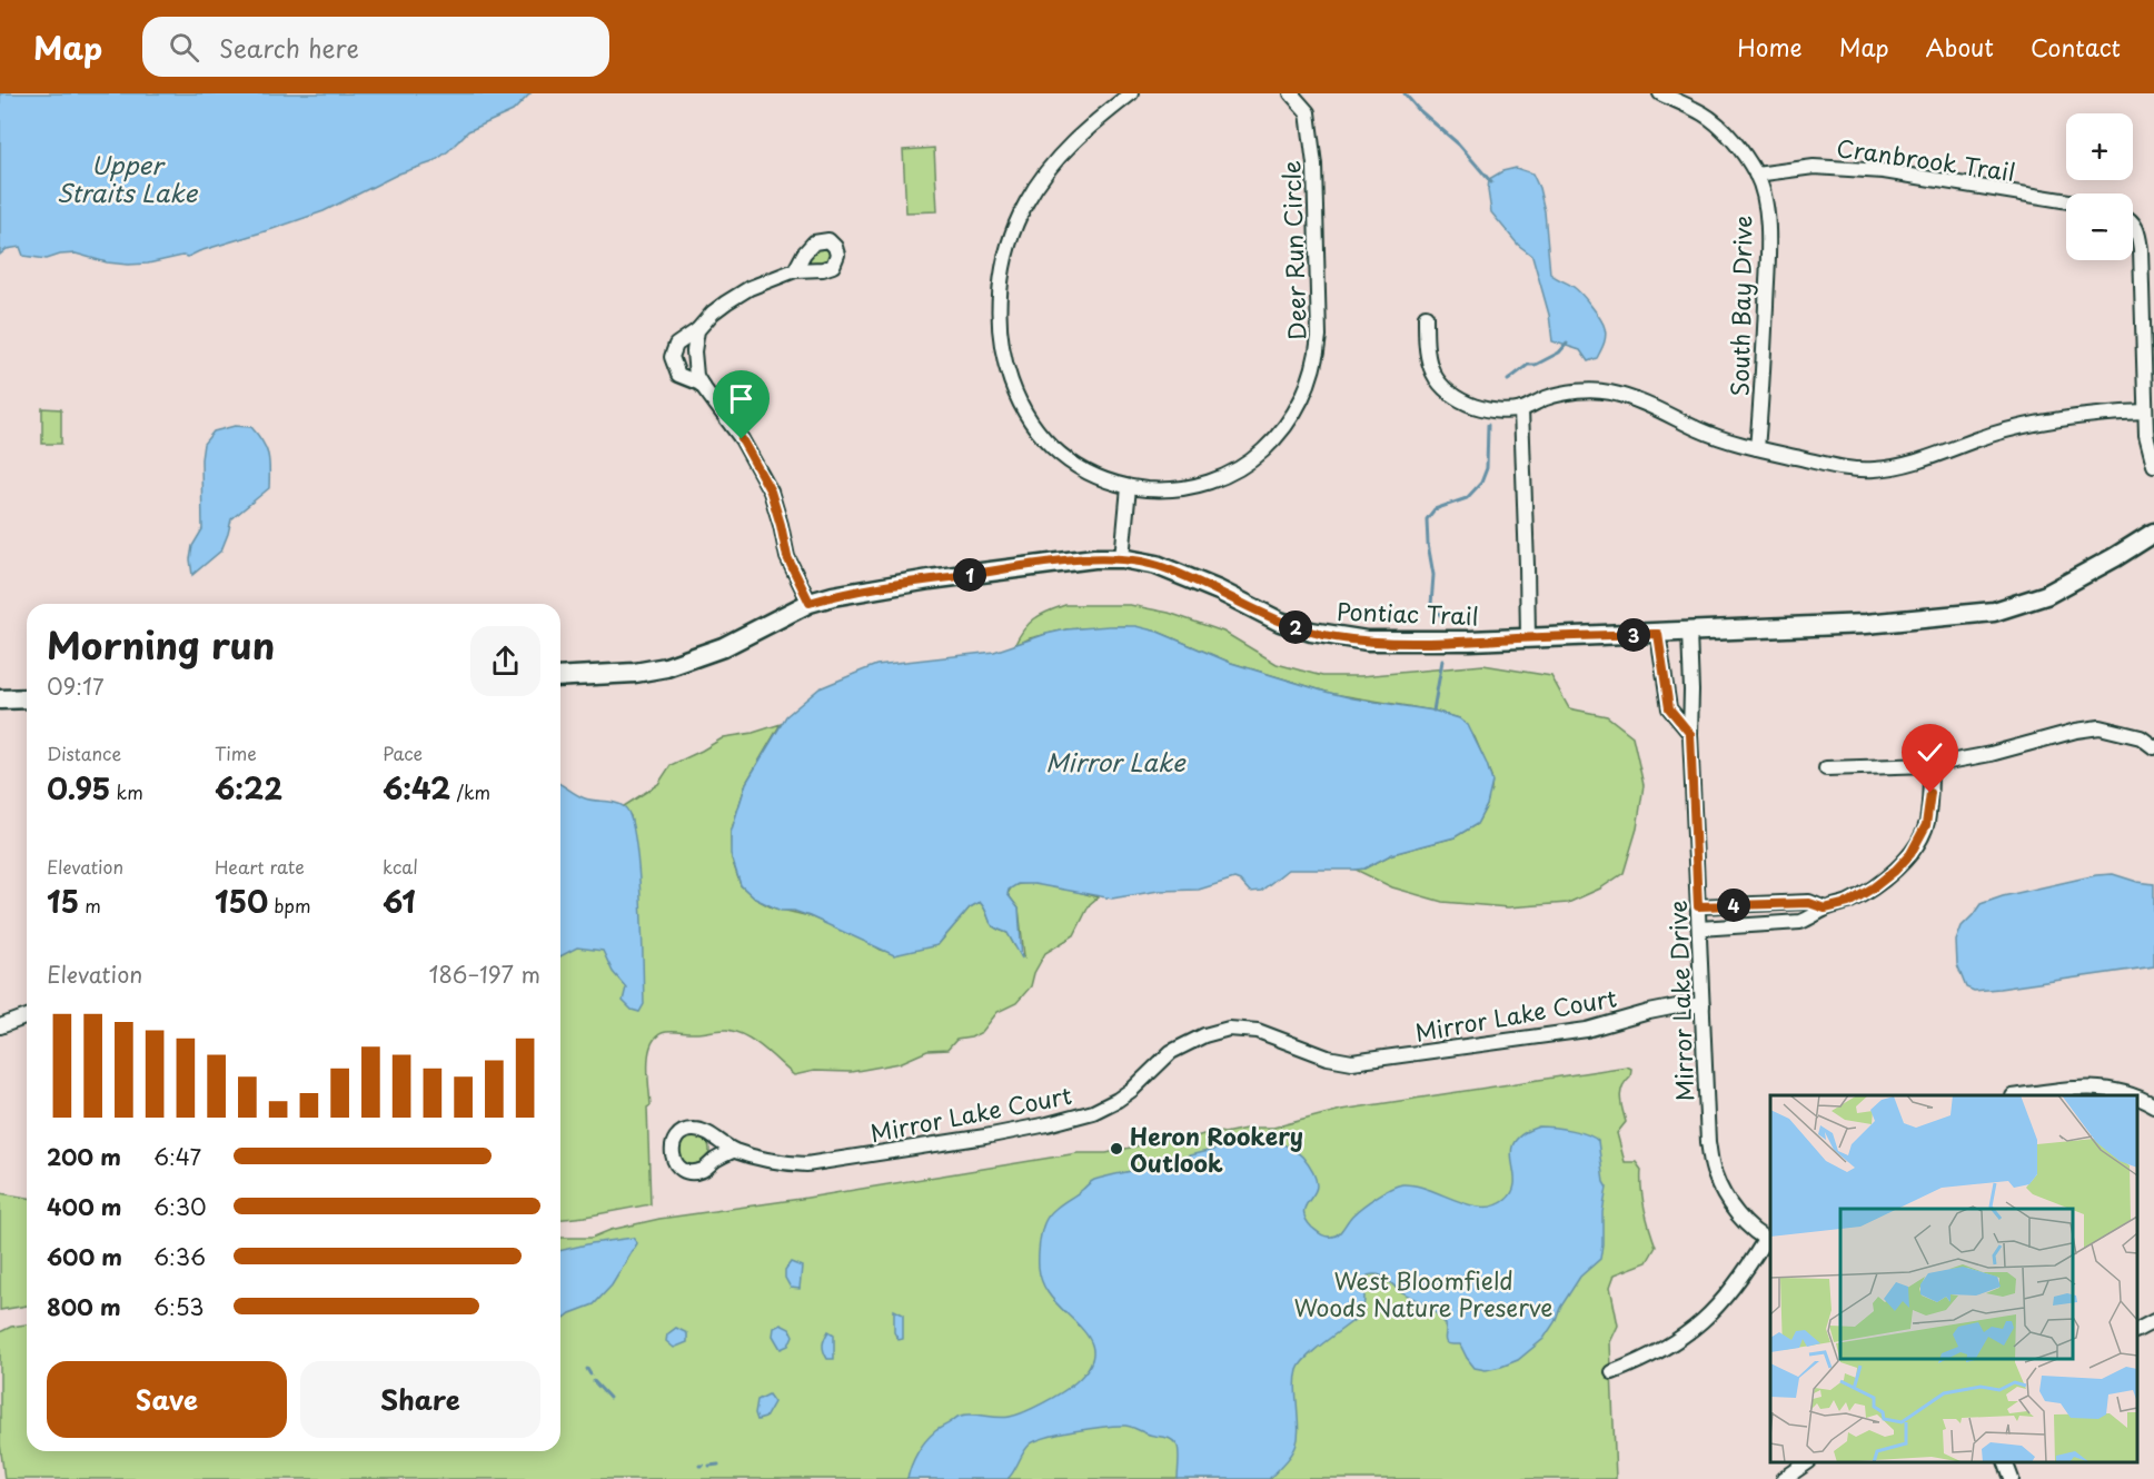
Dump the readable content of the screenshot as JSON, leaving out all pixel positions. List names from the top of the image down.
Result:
{
  "streets": {
    "main road": ["Pontiac Trail"],
    "street": [
      "Cranbrook Trail",
      "Deer Run Circle",
      "South Bay Drive",
      "Mirror Lake Drive",
      "Mirror Lake Court"
    ]
  },
  "crossings": [
    ["Cranbrook Trail", "South Bay Drive"],
    ["Pontiac Trail", "Mirror Lake Drive"],
    ["Mirror Lake Drive", "Mirror Lake Court"]
  ],
  "water": ["Upper Straits Lake", "Mirror Lake"],
  "parks": ["West Bloomfield Woods Nature Preserve"],
  "places": ["Heron Rookery Outlook"],
  "page": {
    "header": "Map",
    "search": "Search here",
    "nav": [
      "Home",
      "Map",
      "About",
      "Contact"
    ],
    "map_buttons": ["+", "−"],
    "pins": [
      "1",
      "2",
      "3",
      "4"
    ],
    "heading": ["Morning run", "09:17"],
    "stats": [
      ["Distance", "0.95 km"],
      ["Time", "6:22"],
      ["Pace", "6:42 /km"],
      ["Elevation", "15 m"],
      ["Heart rate", "150 bpm"],
      ["kcal", "61"]
    ],
    "chart": ["Elevation", "186–197 m"],
    "list": [
      {
        "name": "200 m",
        "note": "6:47"
      },
      {
        "name": "400 m",
        "note": "6:30"
      },
      {
        "name": "600 m",
        "note": "6:36"
      },
      {
        "name": "800 m",
        "note": "6:53"
      }
    ],
    "buttons": ["Save", "Share"]
  }
}
